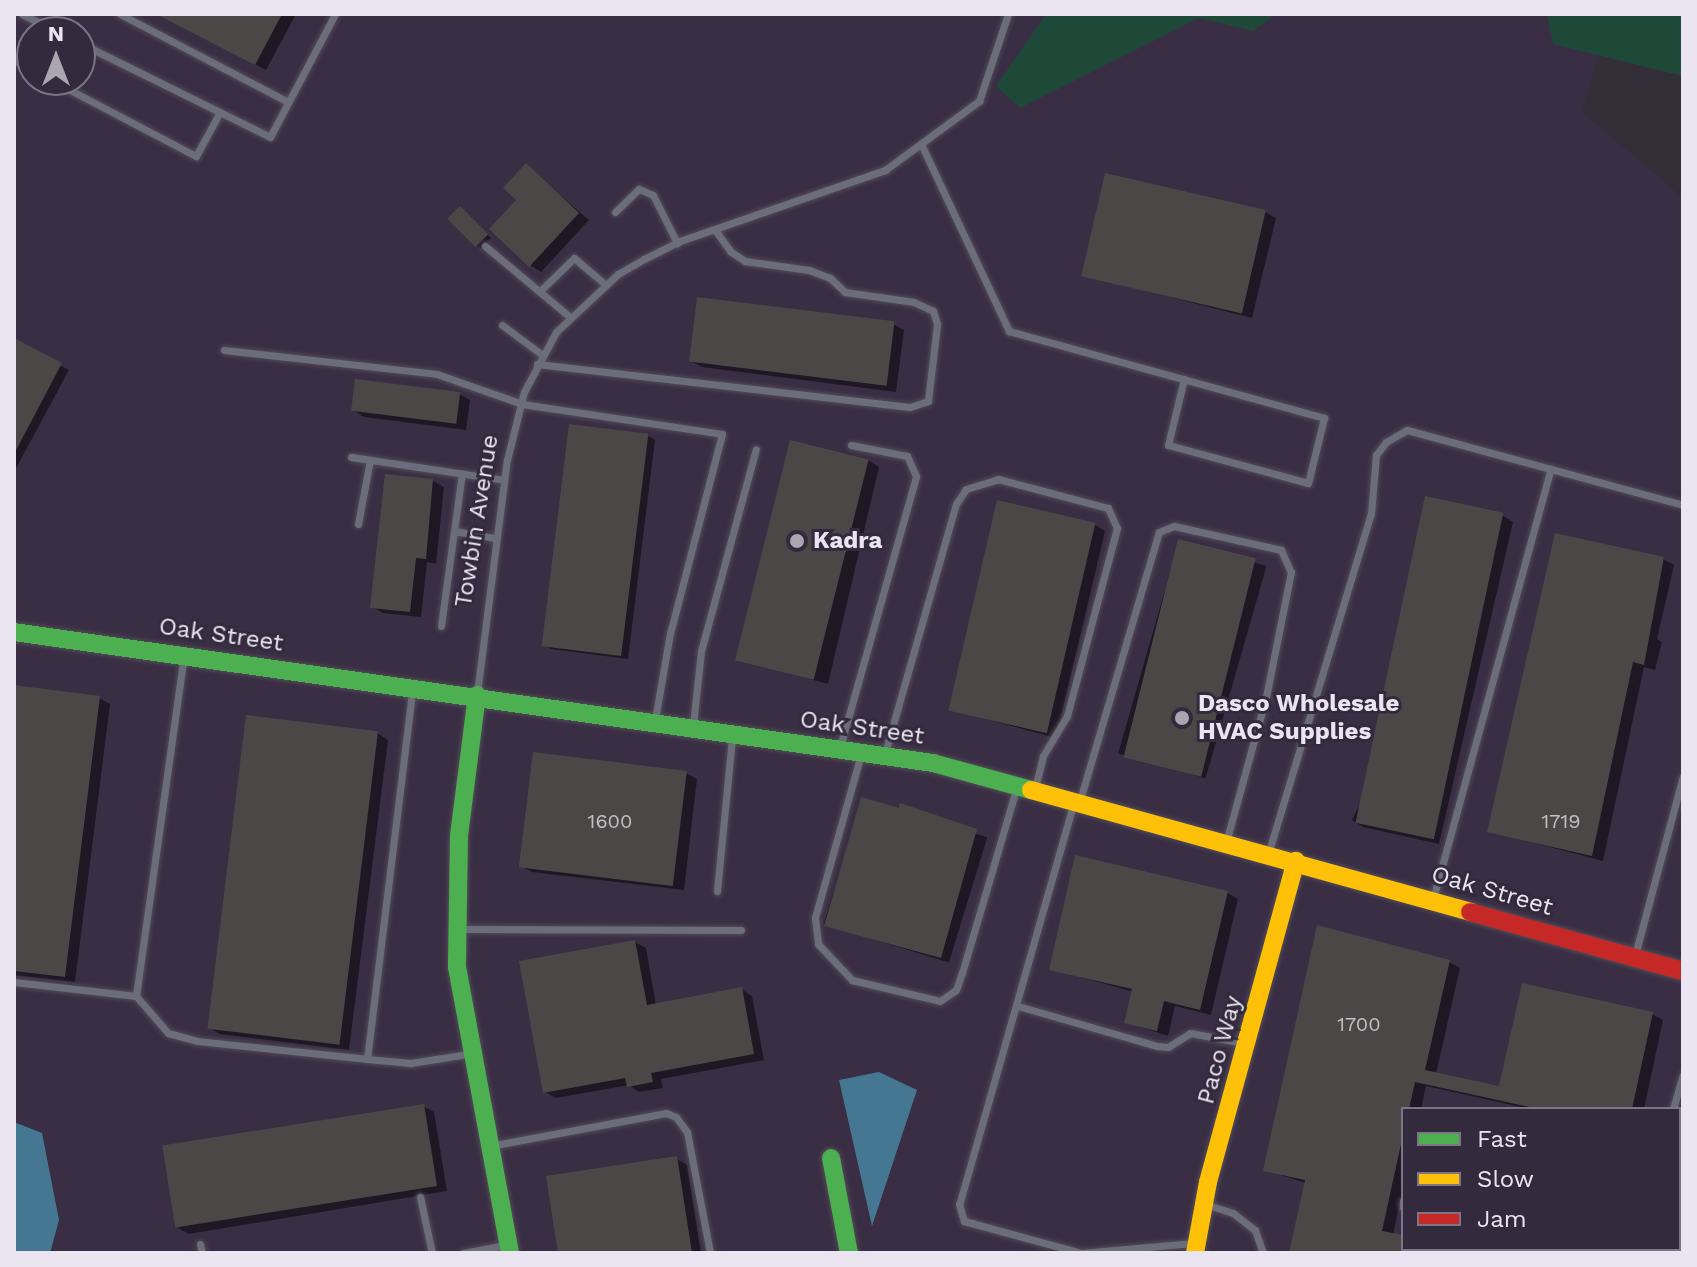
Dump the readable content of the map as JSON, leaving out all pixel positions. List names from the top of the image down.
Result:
{
  "streets": {
    "street": ["Towbin Avenue", "Oak Street", "Paco Way"]
  },
  "crossings": [
    ["Towbin Avenue", "Oak Street"],
    ["Oak Street", "Paco Way"]
  ],
  "places": ["Kadra", "Dasco Wholesale HVAC Supplies"],
  "house_numbers": ["1600", "1719", "1700"],
  "legend": ["Fast", "Slow", "Jam"],
  "north": "top"
}
